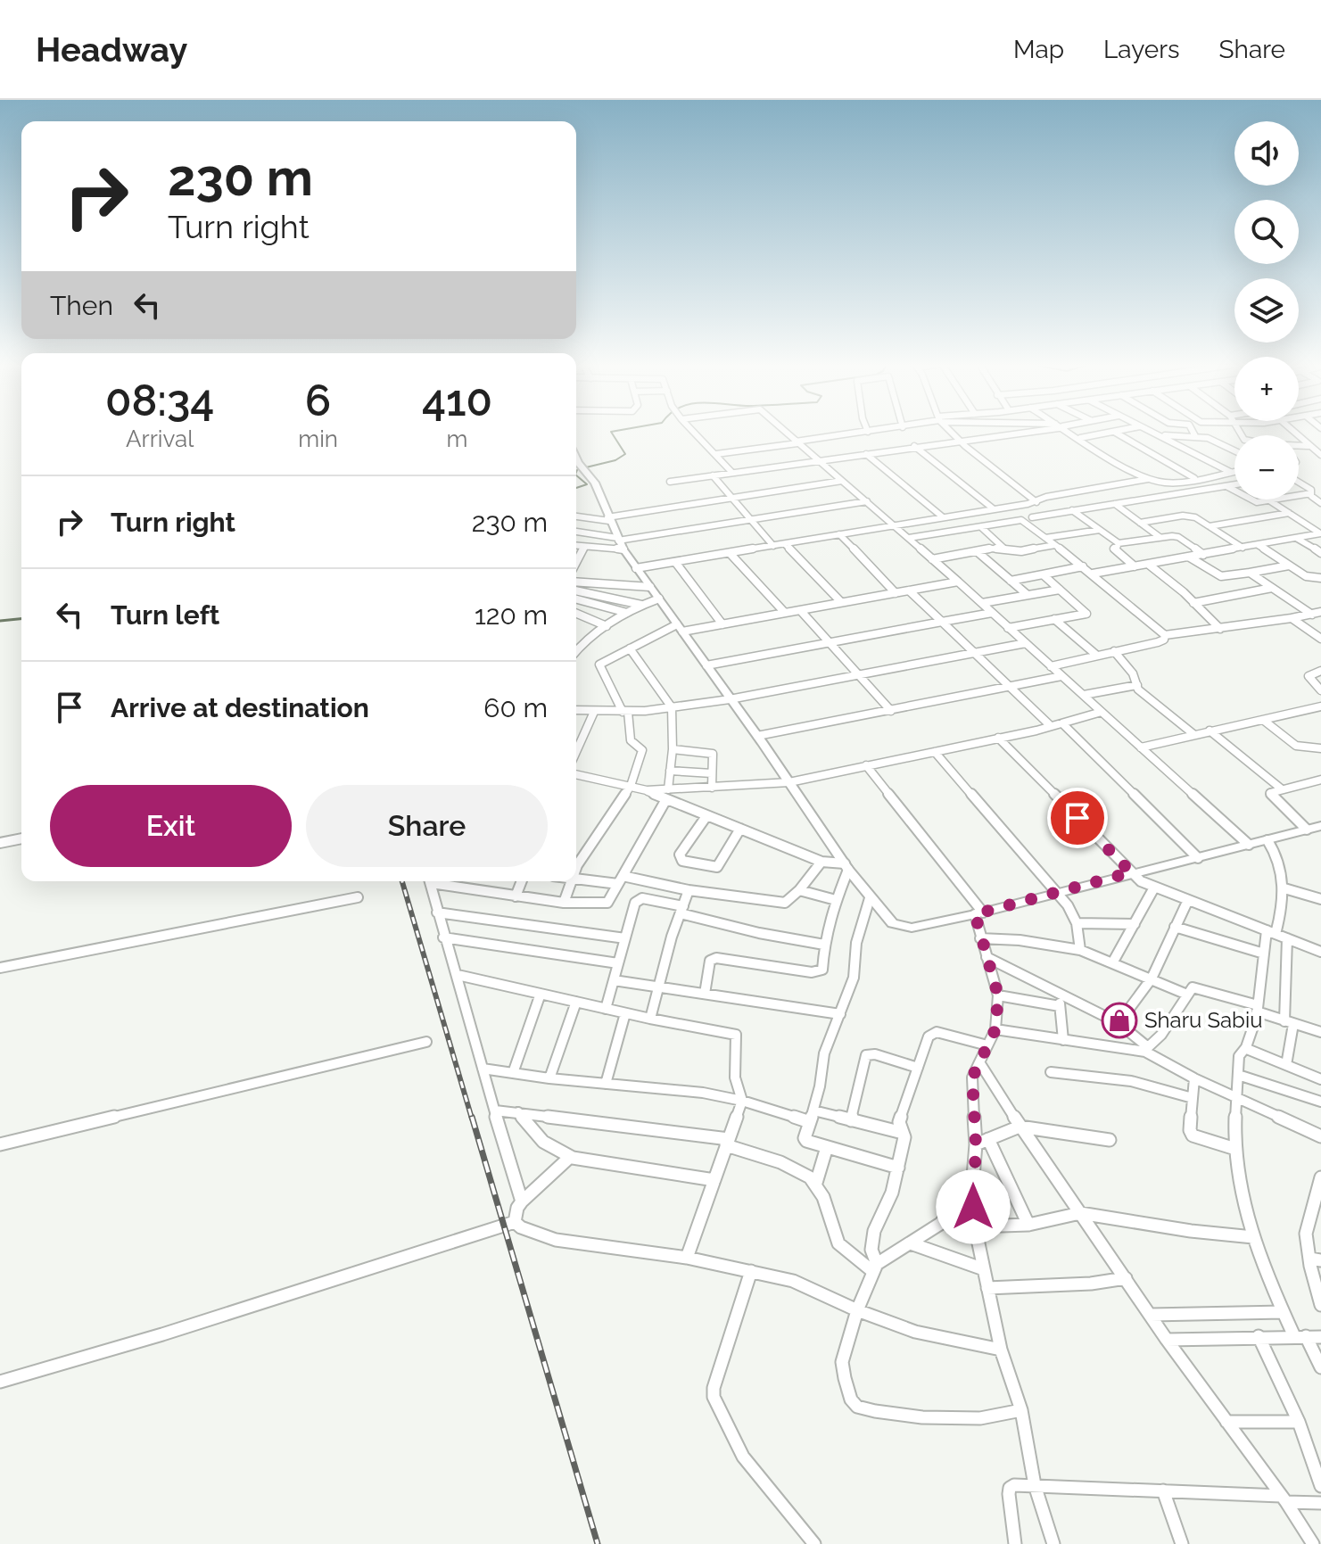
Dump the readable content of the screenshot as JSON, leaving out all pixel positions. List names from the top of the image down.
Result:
{
  "places": {
    "shop": ["Sharu Sabiu"]
  },
  "page": {
    "header": "Headway",
    "nav": ["Map", "Layers", "Share"],
    "map_buttons": ["+", "−"],
    "turn": ["230 m", "Turn right"],
    "then": "Then",
    "eta": [
      "08:34",
      "Arrival",
      "6",
      "min",
      "410",
      "m"
    ],
    "list": [
      {
        "name": "Turn right",
        "value": "230 m"
      },
      {
        "name": "Turn left",
        "value": "120 m"
      },
      {
        "name": "Arrive at destination",
        "value": "60 m"
      }
    ],
    "buttons": ["Exit", "Share"]
  }
}
